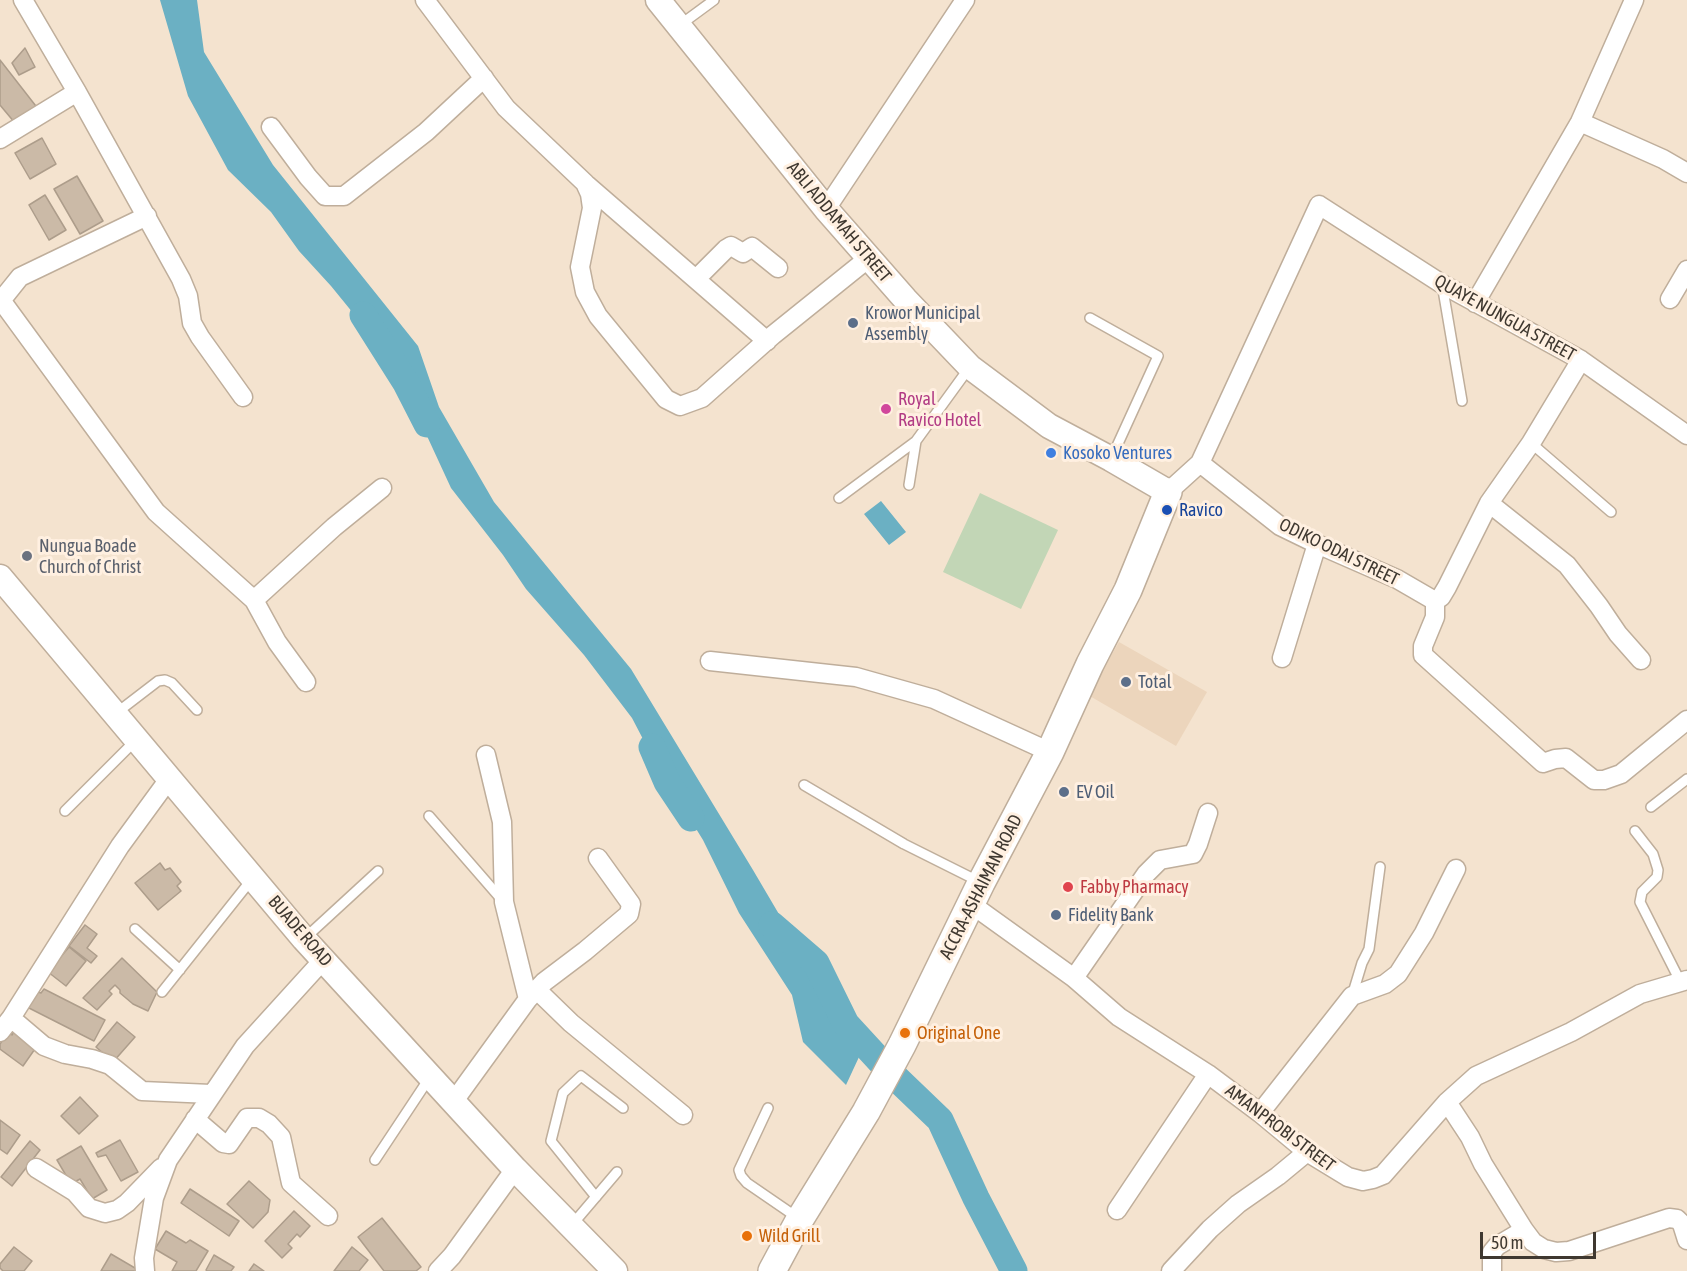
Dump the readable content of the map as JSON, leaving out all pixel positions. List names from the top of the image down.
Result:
{
  "streets": {
    "main road": ["ACCRA-ASHAIMAN ROAD"],
    "street": [
      "ABLI ADDAMAH STREET",
      "QUAYE NUNGUA STREET",
      "ODIKO ODAI STREET",
      "BUADE ROAD",
      "AMANPROBI STREET"
    ]
  },
  "crossings": [
    ["ABLI ADDAMAH STREET", "ACCRA-ASHAIMAN ROAD"],
    ["QUAYE NUNGUA STREET", "ODIKO ODAI STREET"],
    ["ACCRA-ASHAIMAN ROAD", "AMANPROBI STREET"]
  ],
  "places": [
    "Krowor Municipal Assembly",
    "Royal Ravico Hotel",
    "Kosoko Ventures",
    "Ravico",
    "Nungua Boade Church of Christ",
    "Total",
    "EV Oil",
    "Fabby Pharmacy",
    "Fidelity Bank",
    "Original One",
    "Wild Grill"
  ],
  "scale_bar": "50 m"
}
